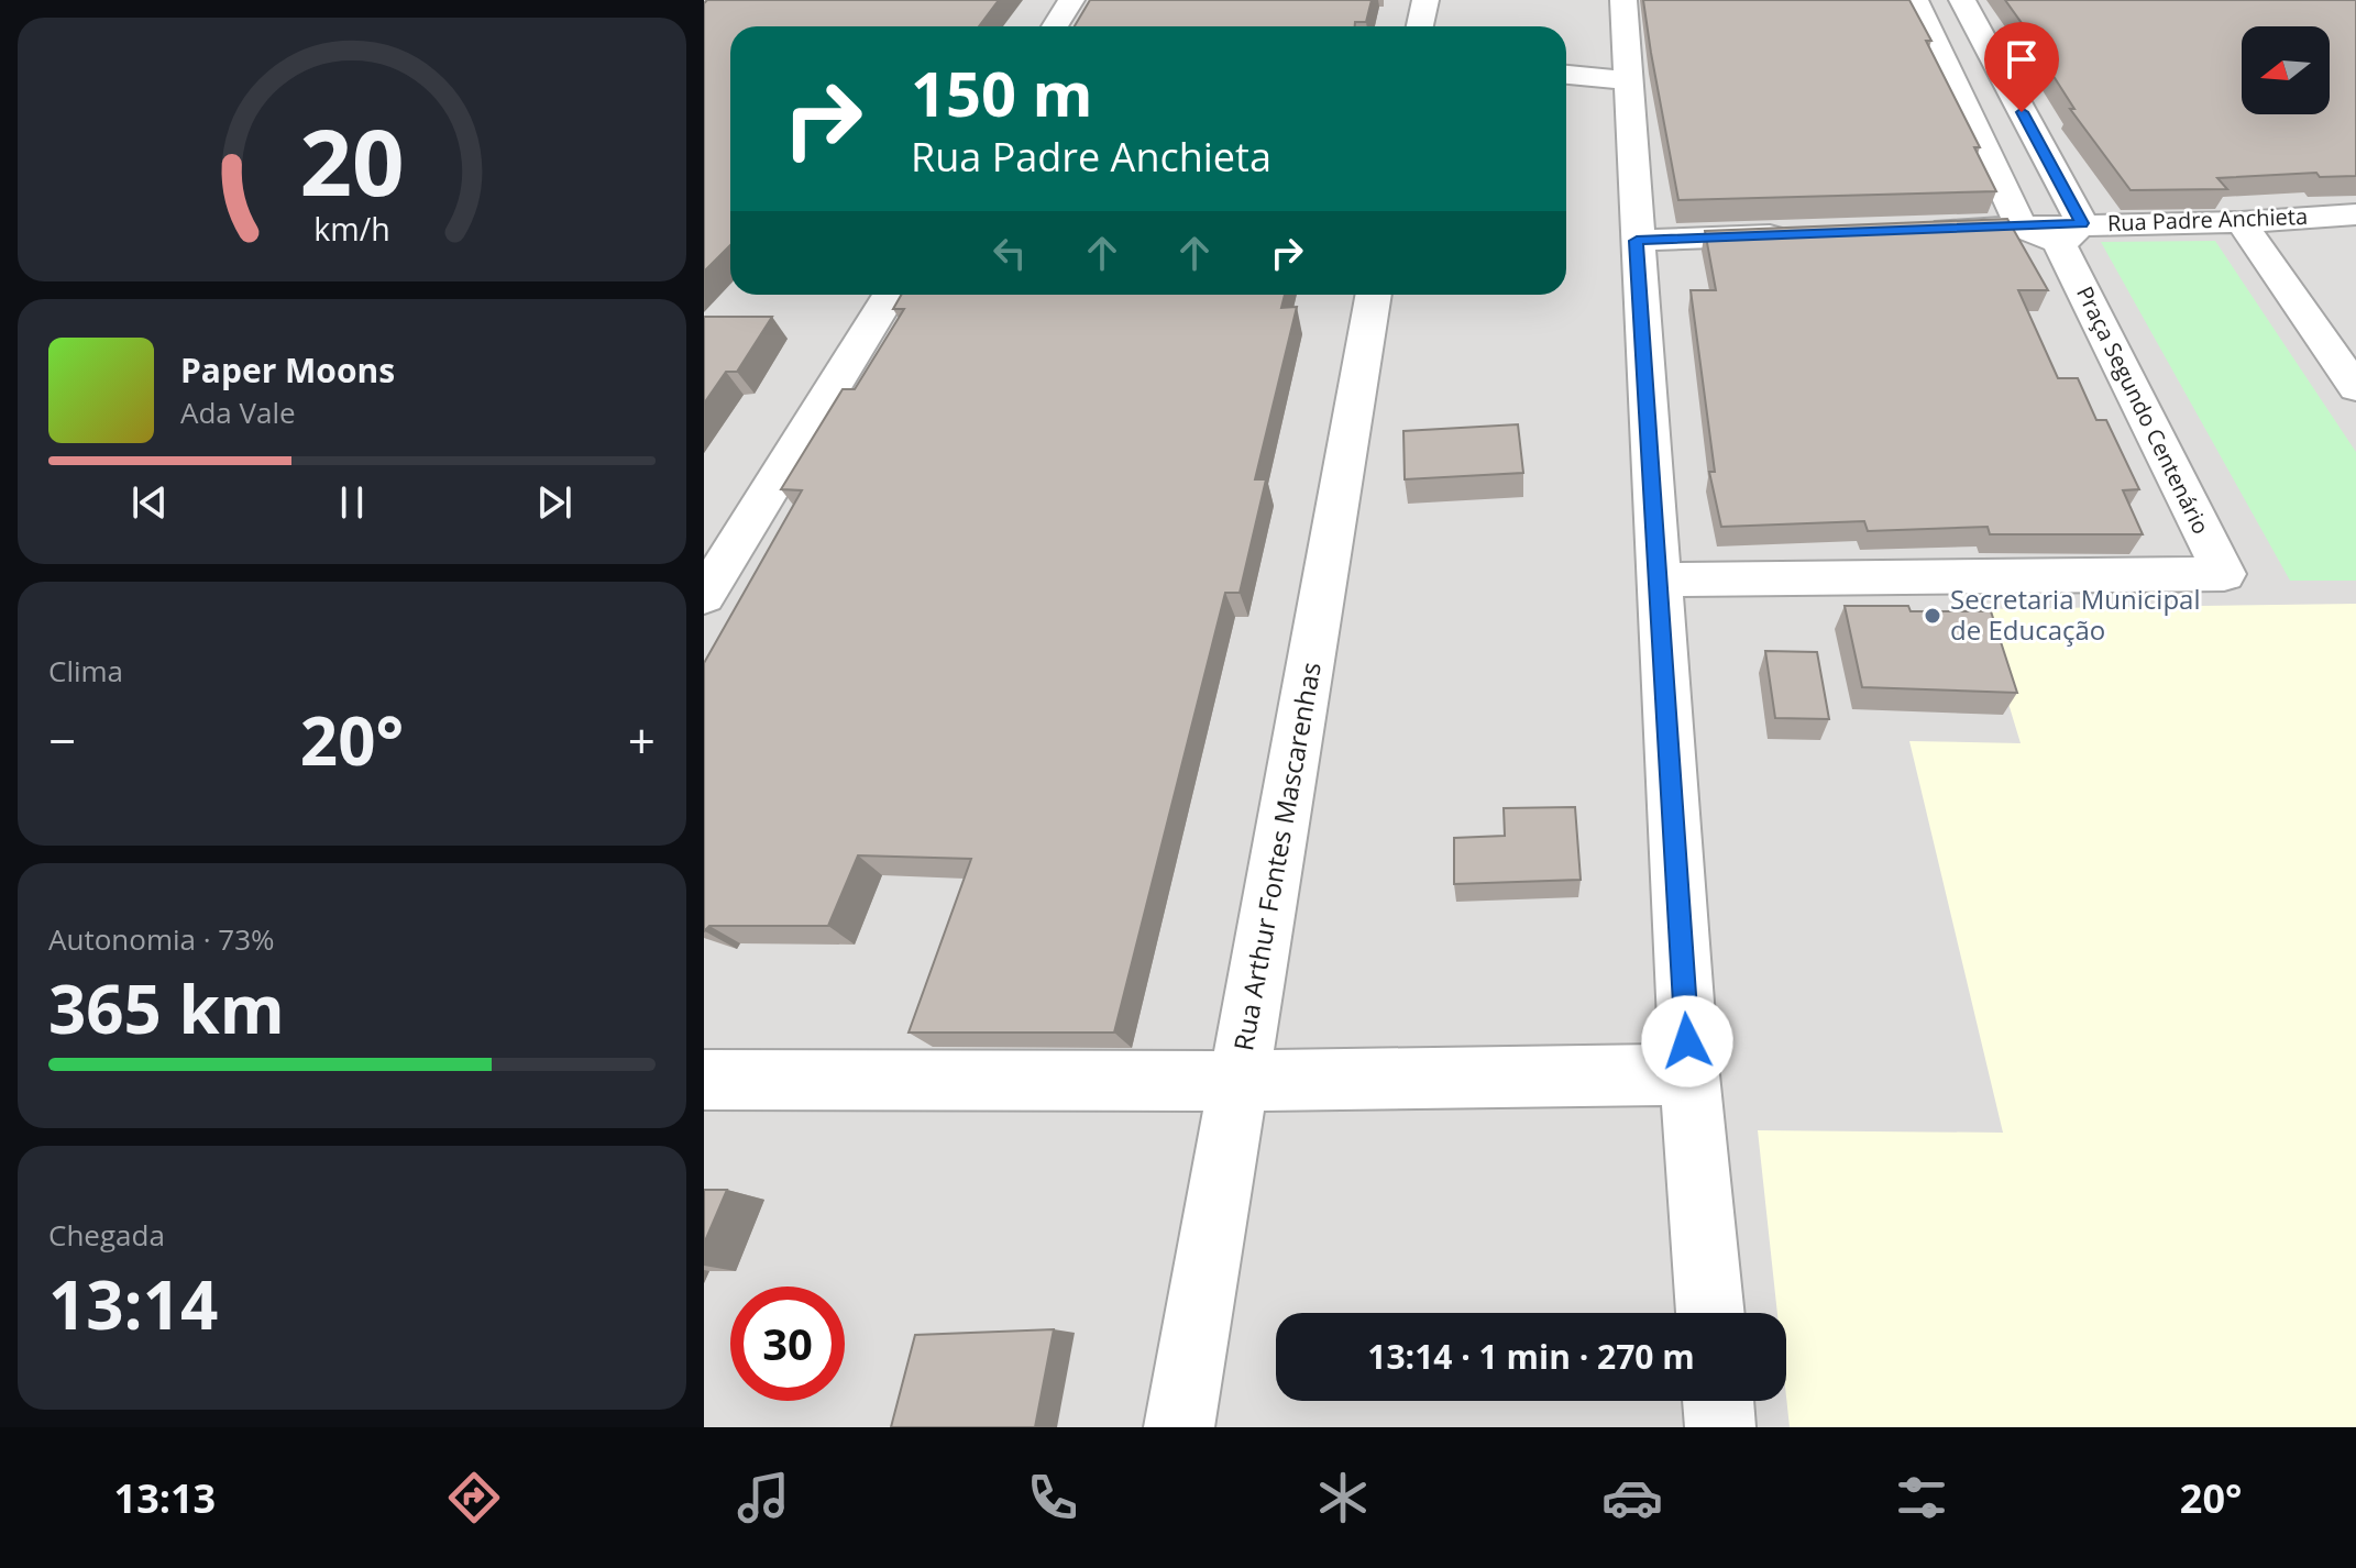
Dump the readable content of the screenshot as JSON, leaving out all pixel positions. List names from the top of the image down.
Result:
{
  "streets": {
    "street": ["Rua Padre Anchieta", "Praça Segundo Centenário", "Rua Arthur Fontes Mascarenhas"]
  },
  "crossings": [
    ["Rua Padre Anchieta", "Praça Segundo Centenário"]
  ],
  "places": ["Secretaria Municipal de Educação"],
  "north": "left",
  "page": {
    "turn": ["150 m", "Rua Padre Anchieta"],
    "song": ["Paper Moons", "Ada Vale"],
    "tile": [
      "Clima",
      ["Autonomia · 73%", "365 km"],
      ["Chegada", "13:14"]
    ],
    "heat": ["−", "20°", "+"],
    "limit": "30",
    "trip": "13:14 · 1 min · 270 m",
    "tabs": ["13:13", "20°"],
    "gauge": ["20", "km/h"]
  }
}
